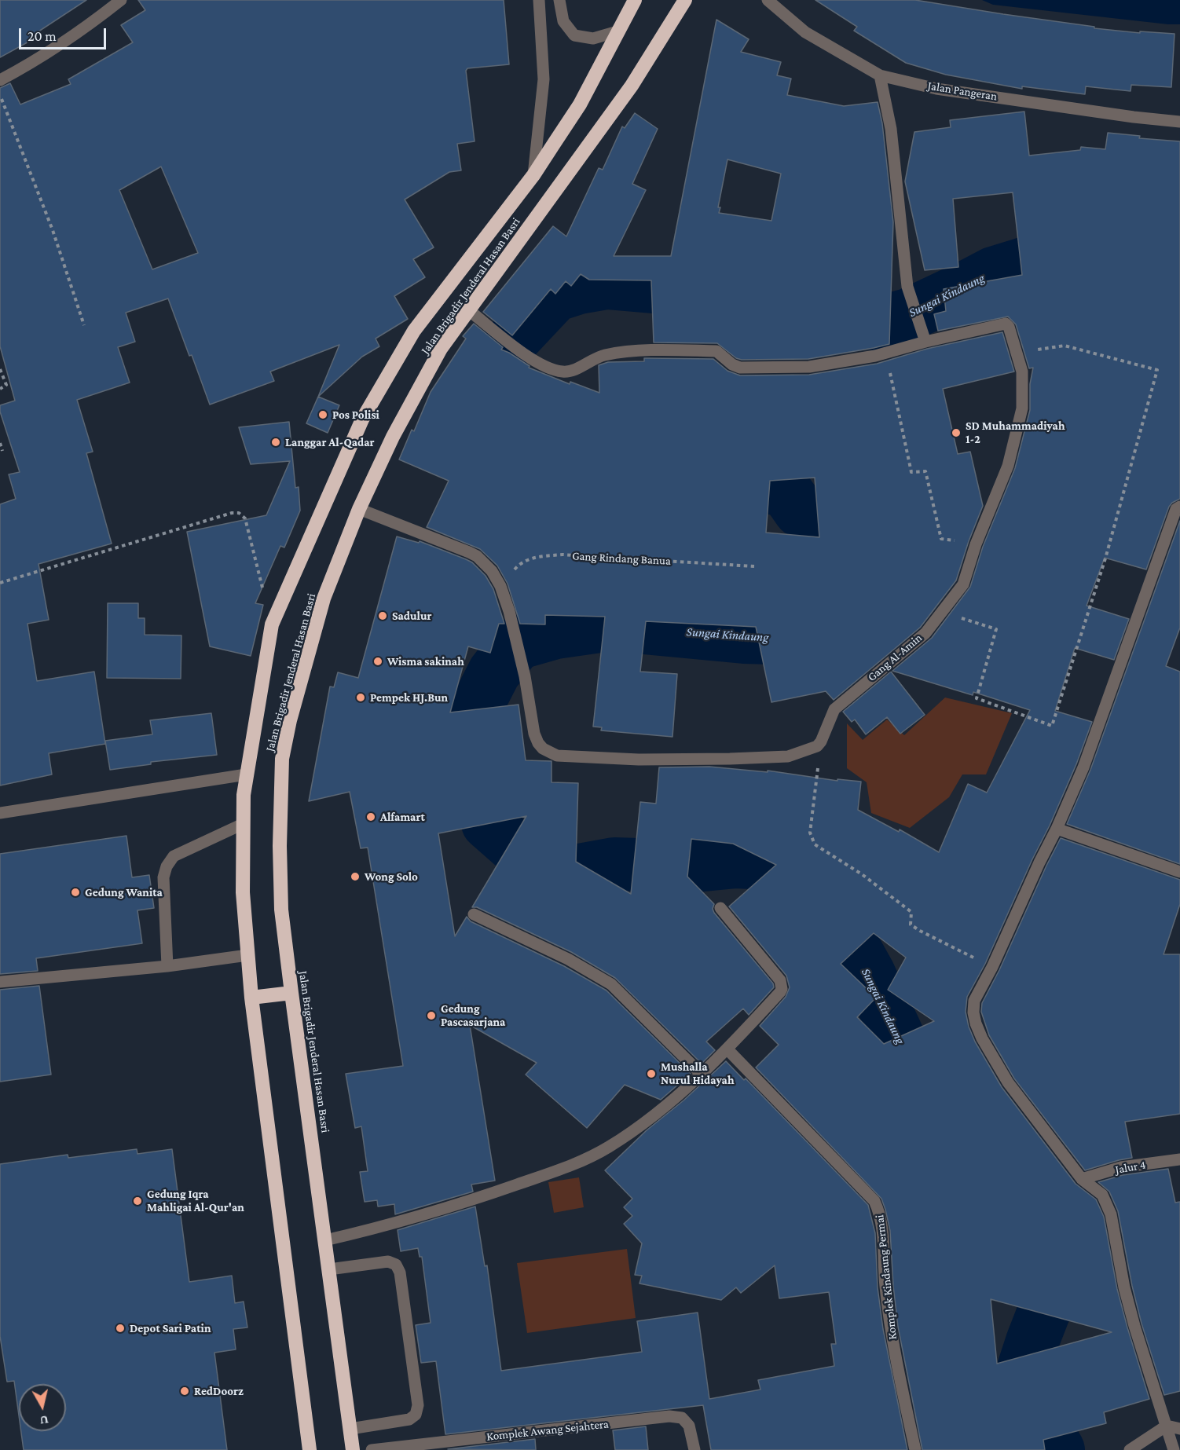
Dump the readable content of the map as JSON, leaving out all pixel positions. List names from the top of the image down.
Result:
{
  "streets": {
    "highway": ["Jalan Brigadir Jenderal Hasan Basri"],
    "street": [
      "Jalan Pangeran",
      "Gang Al-Amin",
      "Jalur 4",
      "Komplek Kindaung Permai",
      "Komplek Awang Sejahtera"
    ],
    "path": ["Gang Rindang Banua"]
  },
  "water": ["Sungai Kindaung"],
  "places": [
    "Pos Polisi",
    "SD Muhammadiyah 1-2",
    "Langgar Al-Qadar",
    "Sadulur",
    "Wisma sakinah",
    "Pempek HJ.Bun",
    "Alfamart",
    "Wong Solo",
    "Gedung Wanita",
    "Gedung Pascasarjana",
    "Mushalla Nurul Hidayah",
    "Gedung Iqra Mahligai Al-Qur'an",
    "Depot Sari Patin",
    "RedDoorz"
  ],
  "scale_bar": "20 m",
  "north": "bottom"
}
